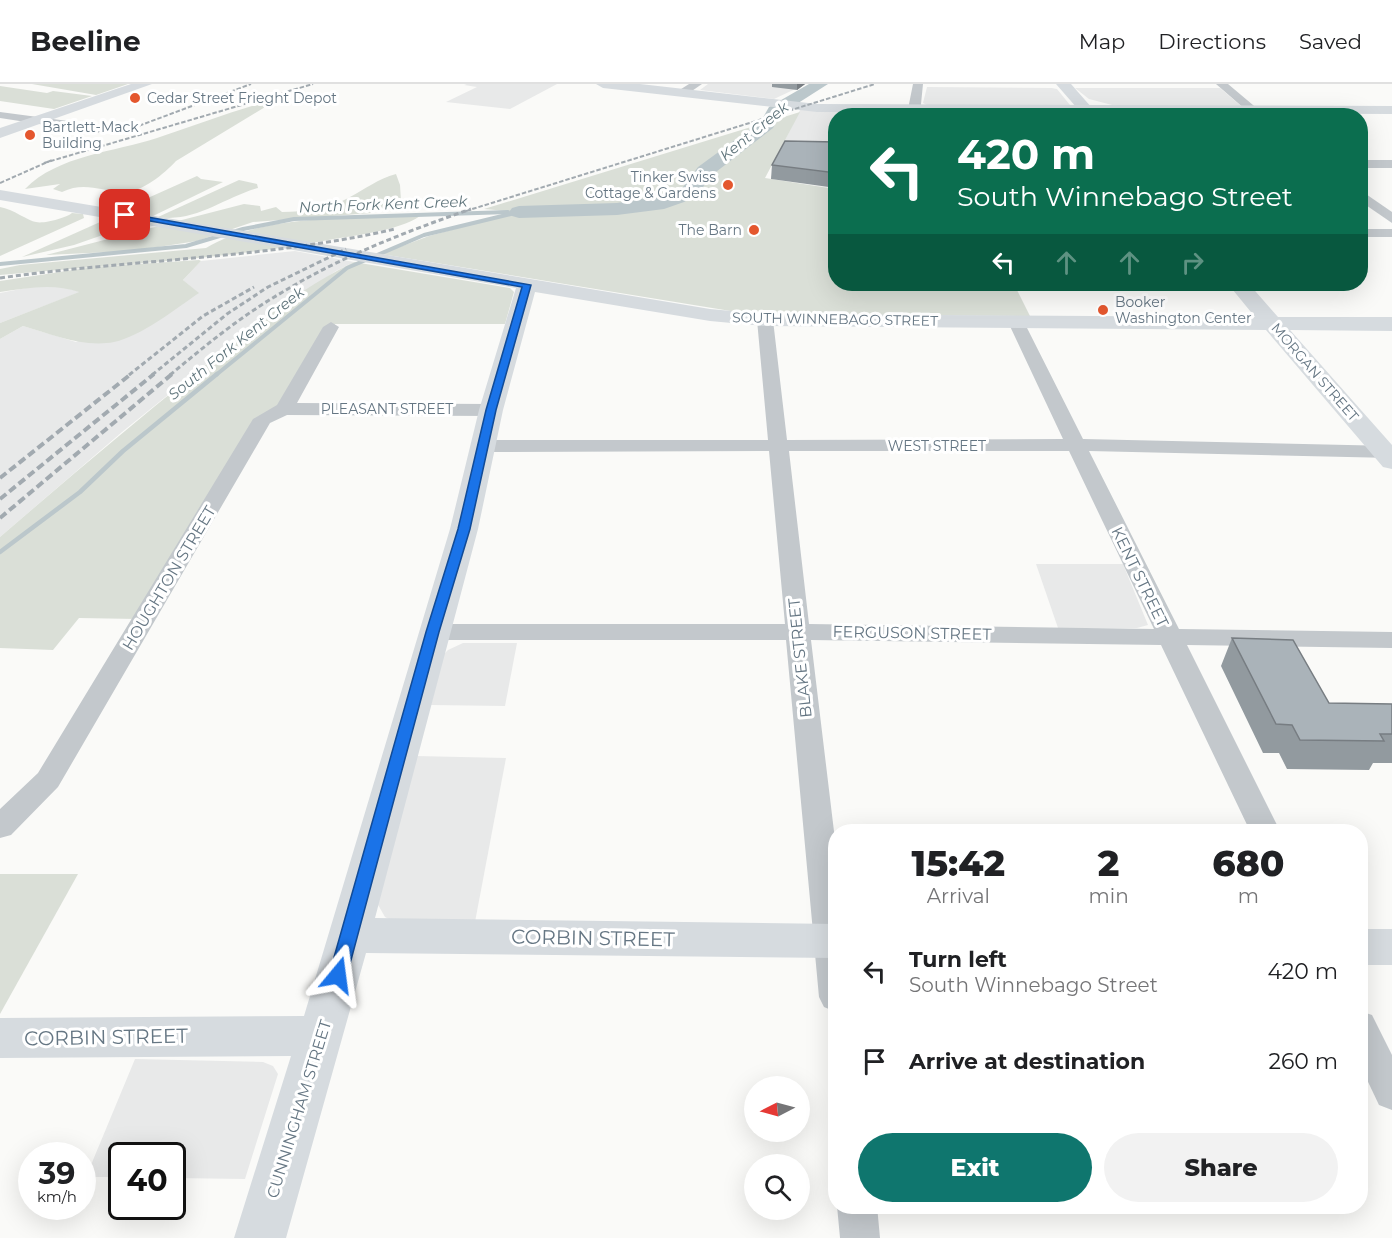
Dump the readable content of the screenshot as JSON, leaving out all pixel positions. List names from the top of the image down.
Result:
{
  "streets": {
    "main road": [
      "SOUTH WINNEBAGO STREET",
      "MORGAN STREET",
      "CORBIN STREET",
      "CUNNINGHAM STREET"
    ],
    "street": [
      "PLEASANT STREET",
      "WEST STREET",
      "KENT STREET",
      "HOUGHTON STREET",
      "FERGUSON STREET",
      "BLAKE STREET"
    ]
  },
  "crossings": [
    ["SOUTH WINNEBAGO STREET", "MORGAN STREET"],
    ["SOUTH WINNEBAGO STREET", "KENT STREET"],
    ["SOUTH WINNEBAGO STREET", "BLAKE STREET"],
    ["SOUTH WINNEBAGO STREET", "CUNNINGHAM STREET"],
    ["MORGAN STREET", "WEST STREET"],
    ["PLEASANT STREET", "HOUGHTON STREET"],
    ["PLEASANT STREET", "CUNNINGHAM STREET"],
    ["WEST STREET", "KENT STREET"],
    ["WEST STREET", "BLAKE STREET"],
    ["WEST STREET", "CUNNINGHAM STREET"],
    ["KENT STREET", "FERGUSON STREET"],
    ["FERGUSON STREET", "BLAKE STREET"],
    ["FERGUSON STREET", "CUNNINGHAM STREET"],
    ["CORBIN STREET", "CUNNINGHAM STREET"]
  ],
  "water": ["Kent Creek", "North Fork Kent Creek", "South Fork Kent Creek"],
  "places": [
    "Cedar Street Frieght Depot",
    "Bartlett-Mack Building",
    "Tinker Swiss Cottage & Gardens",
    "The Barn",
    "Booker Washington Center"
  ],
  "north": "left",
  "page": {
    "header": "Beeline",
    "nav": ["Map", "Directions", "Saved"],
    "turn": ["420 m", "South Winnebago Street"],
    "eta": [
      "15:42",
      "Arrival",
      "2",
      "min",
      "680",
      "m"
    ],
    "list": [
      {
        "name": "Turn left",
        "note": "South Winnebago Street",
        "value": "420 m"
      },
      {
        "name": "Arrive at destination",
        "value": "260 m"
      }
    ],
    "buttons": ["Exit", "Share"],
    "speed": "39 km/h",
    "limit": "40"
  }
}
